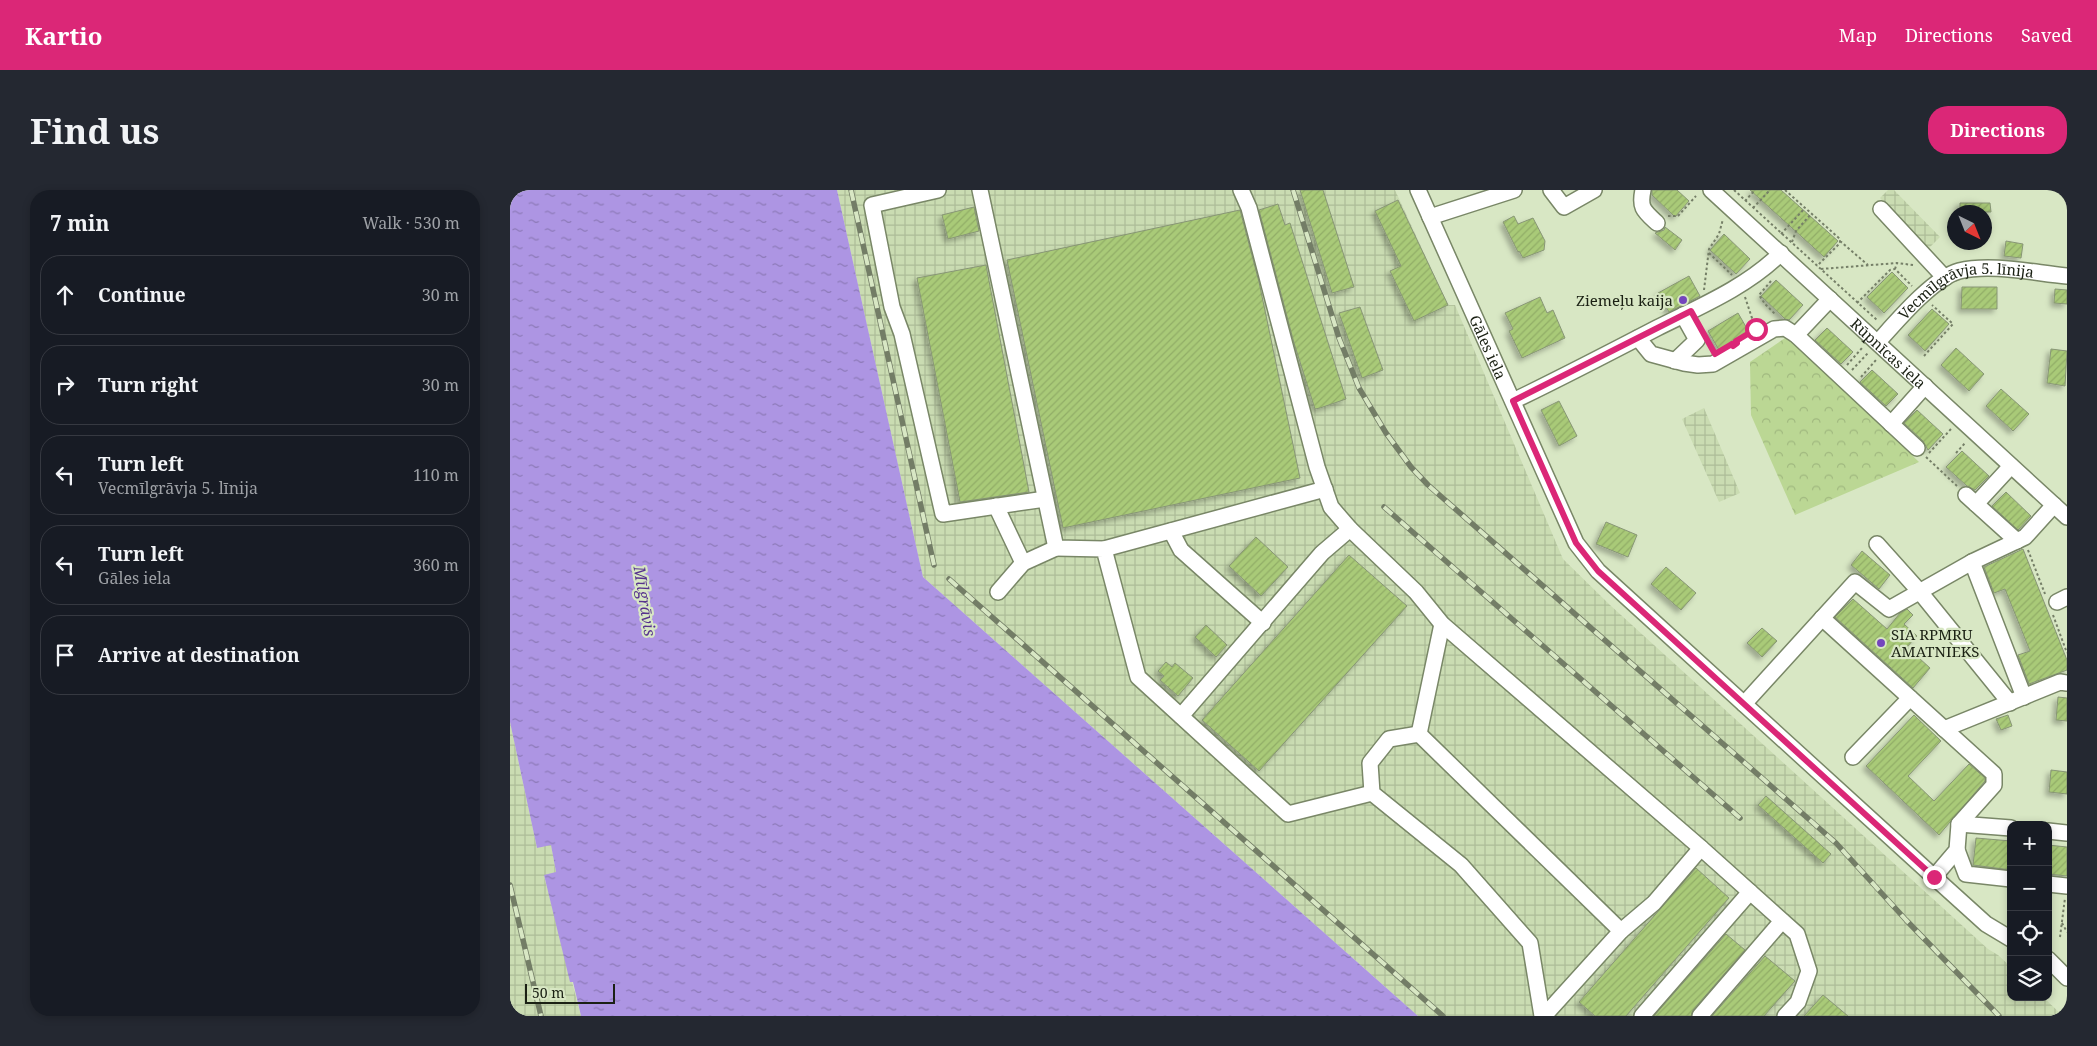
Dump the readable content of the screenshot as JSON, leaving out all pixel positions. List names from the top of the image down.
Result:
{
  "streets": {
    "street": ["Vecmīlgrāvja 5. līnija", "Gāles iela", "Rūpnīcas iela"]
  },
  "crossings": [
    ["Vecmīlgrāvja 5. līnija", "Rūpnīcas iela"]
  ],
  "water": ["Mīlgrāvis"],
  "places": ["Ziemeļu kaija", "SIA RPMRU AMATNIEKS"],
  "scale_bar": "50 m",
  "north": "bottom right",
  "page": {
    "header": "Kartio",
    "nav": ["Map", "Directions", "Saved"],
    "buttons": "Directions",
    "title": "Find us",
    "heading": ["7 min", "Walk · 530 m"],
    "list": [
      ["Continue", "30 m"],
      ["Turn right", "30 m"],
      ["Turn left", "Vecmīlgrāvja 5. līnija", "110 m"],
      ["Turn left", "Gāles iela", "360 m"],
      "Arrive at destination"
    ],
    "map_buttons": ["+", "−"],
    "scale": "50 m"
  }
}
